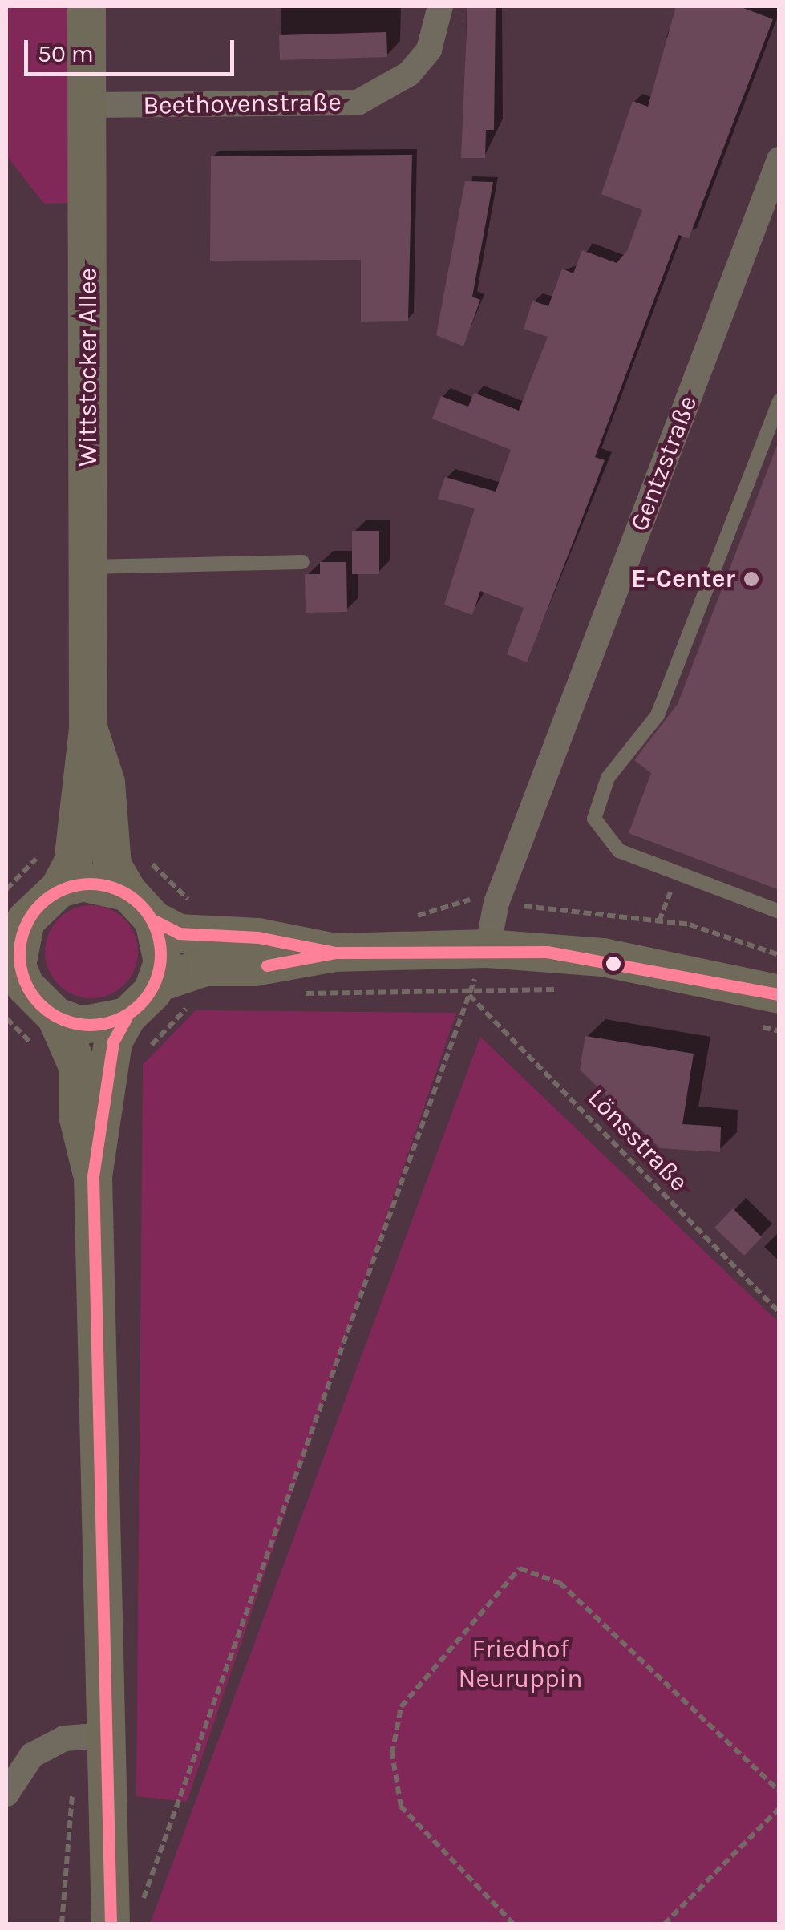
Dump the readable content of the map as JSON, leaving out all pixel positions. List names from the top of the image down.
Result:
{
  "streets": {
    "main road": ["Wittstocker Allee"],
    "street": ["Beethovenstraße", "Gentzstraße"],
    "path": ["Lönsstraße"]
  },
  "crossings": [
    ["Beethovenstraße", "Wittstocker Allee"]
  ],
  "parks": ["Friedhof Neuruppin"],
  "places": ["E-Center"],
  "scale_bar": "50 m"
}
